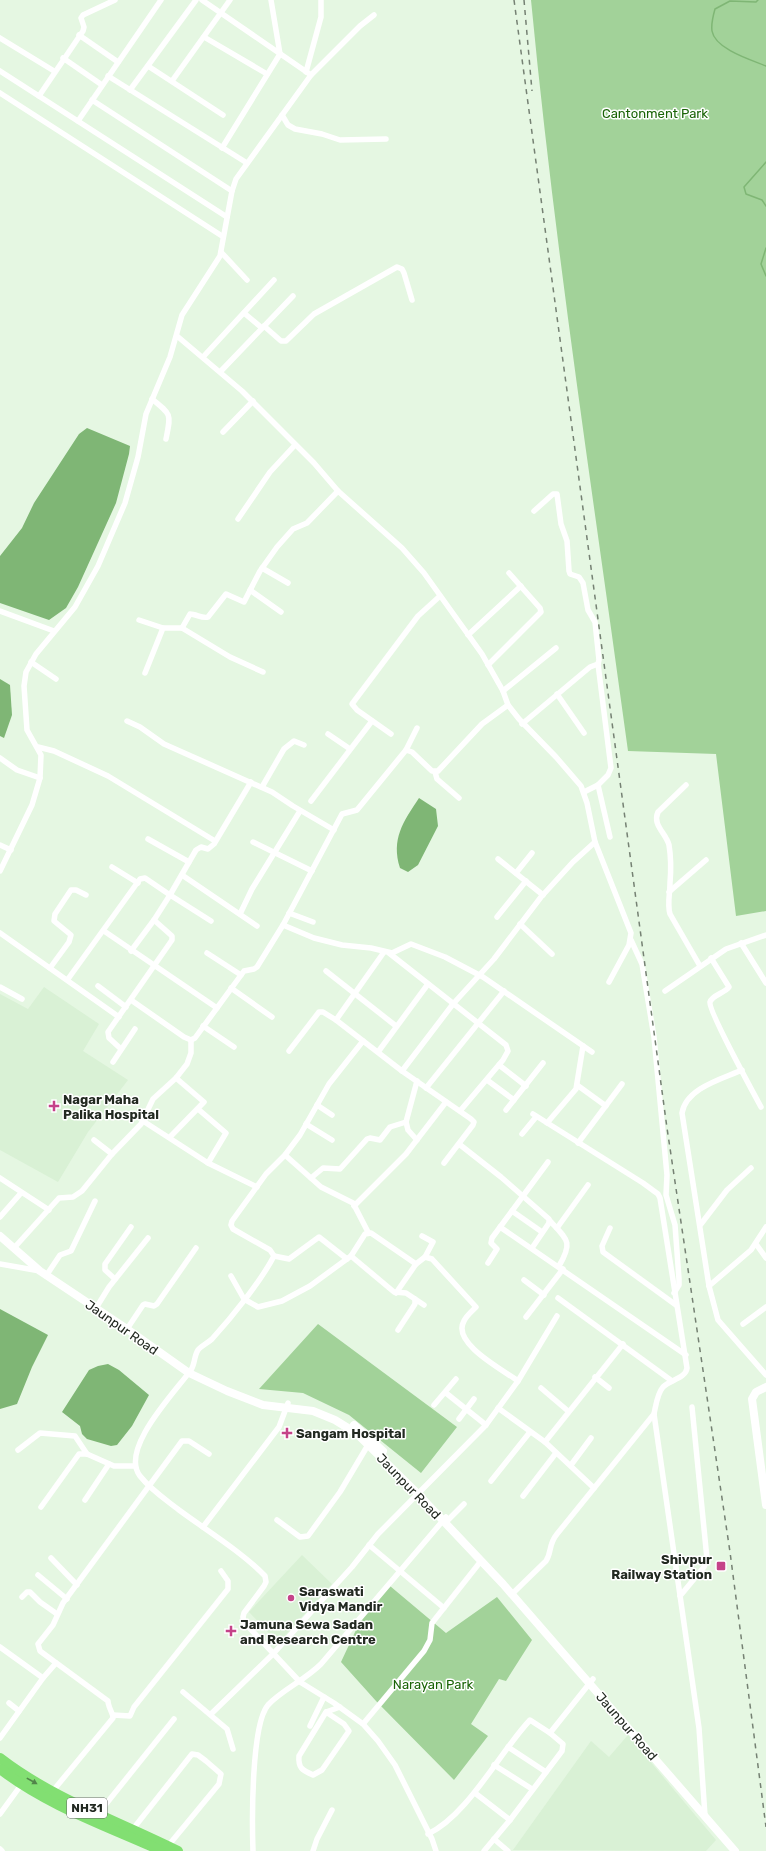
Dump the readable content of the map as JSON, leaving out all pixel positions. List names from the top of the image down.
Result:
{
  "streets": {
    "highway": ["NH31"],
    "street": ["Jaunpur Road"]
  },
  "parks": ["Cantonment Park", "Narayan Park"],
  "places": {
    "health": ["Nagar Maha Palika Hospital", "Sangam Hospital", "Jamuna Sewa Sadan and Research Centre"],
    "transit": ["Shivpur Railway Station"],
    "other": ["Saraswati Vidya Mandir"]
  }
}
